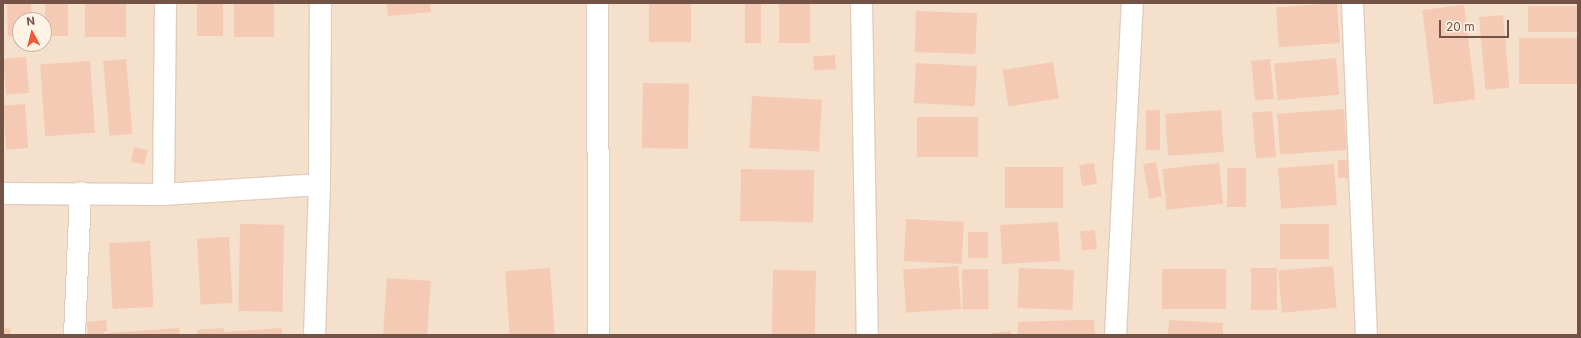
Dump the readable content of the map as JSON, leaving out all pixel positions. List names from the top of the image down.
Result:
{
  "scale_bar": "20 m",
  "north": "top"
}
